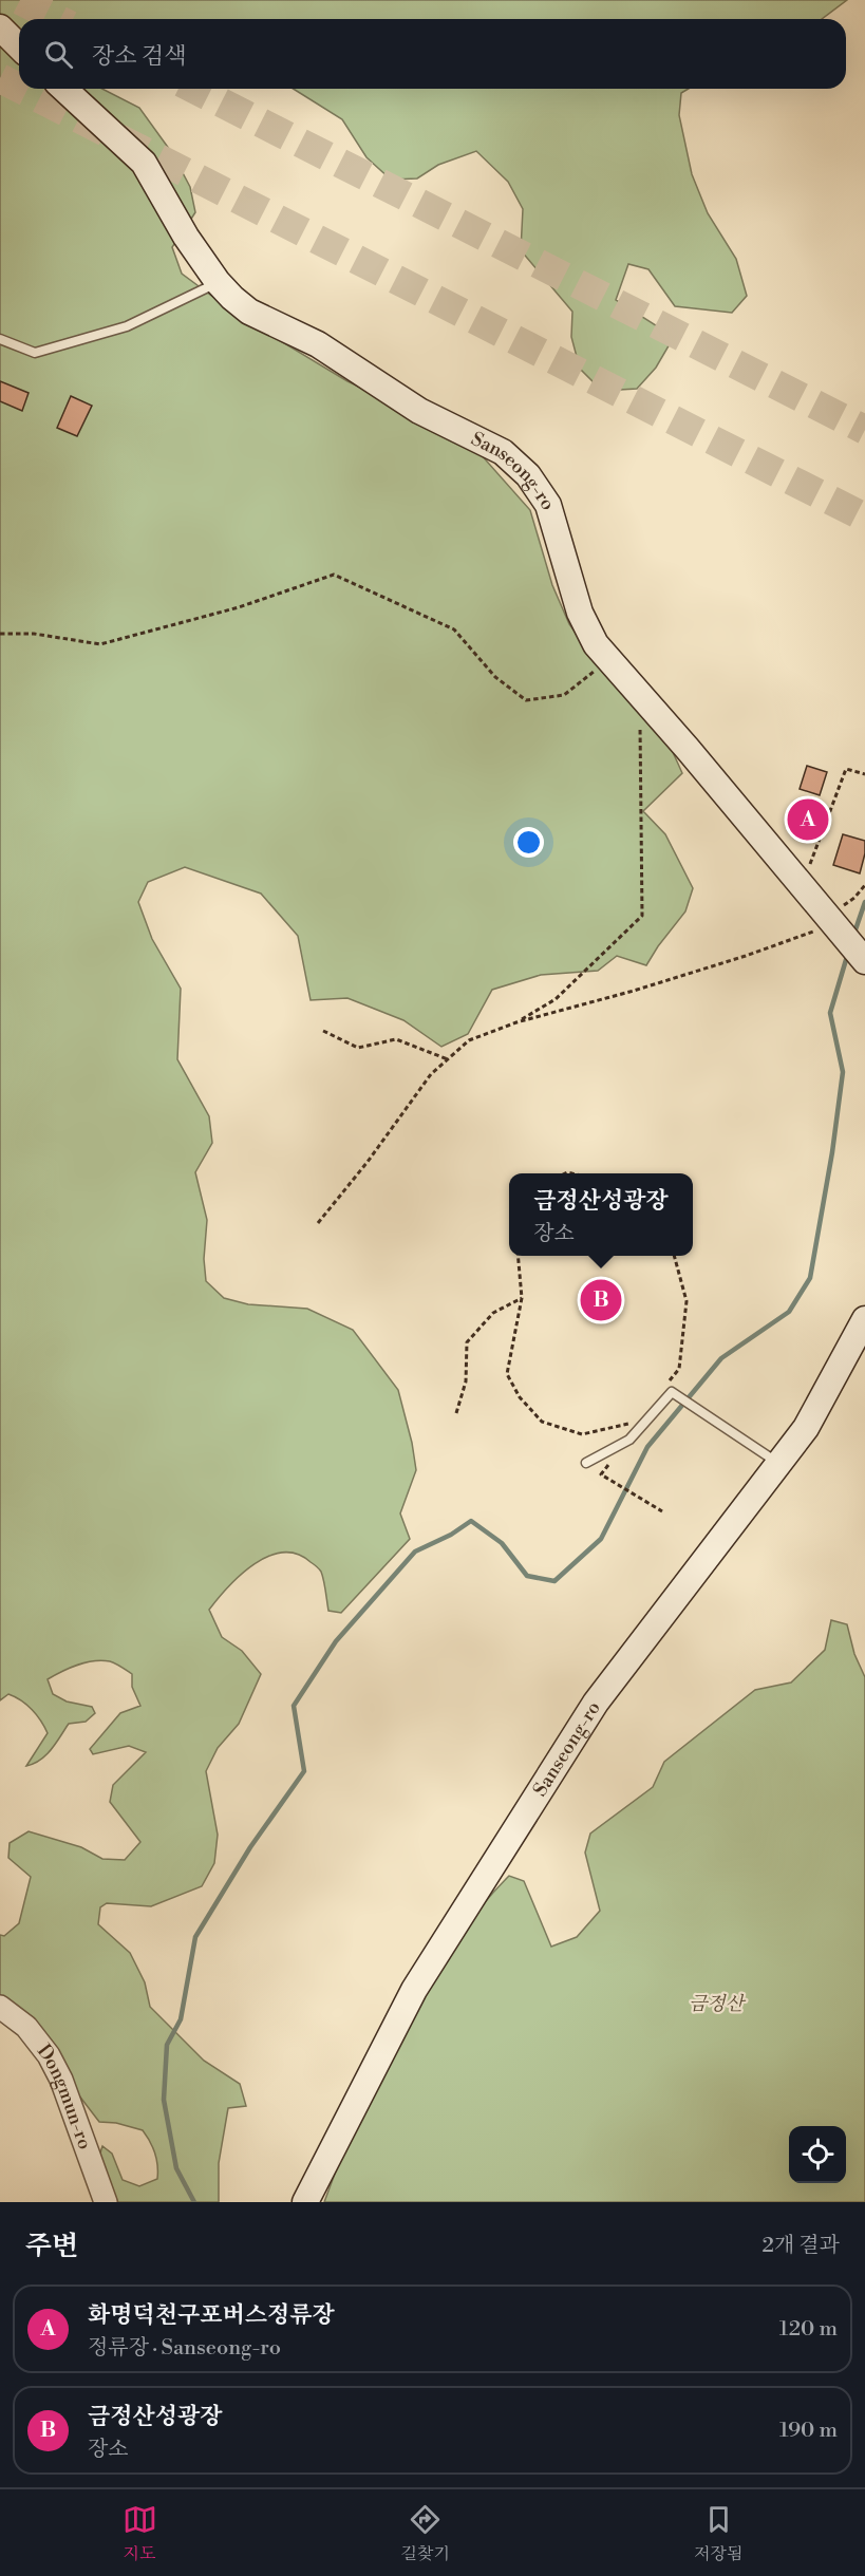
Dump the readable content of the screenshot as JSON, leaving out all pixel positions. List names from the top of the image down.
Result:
{
  "streets": {
    "main road": ["Sanseong-ro"],
    "street": ["Dongmun-ro"]
  },
  "parks": ["금정산"],
  "page": {
    "search": "장소 검색",
    "pins": ["A", "B"],
    "popup": ["금정산성광장", "장소"],
    "heading": ["주변", "2개 결과"],
    "list": [
      {
        "mark": "A",
        "name": "화명덕천구포버스정류장",
        "note": "정류장 · Sanseong-ro",
        "value": "120 m"
      },
      {
        "mark": "B",
        "name": "금정산성광장",
        "note": "장소",
        "value": "190 m"
      }
    ],
    "nav": ["지도", "길찾기", "저장됨"]
  }
}
